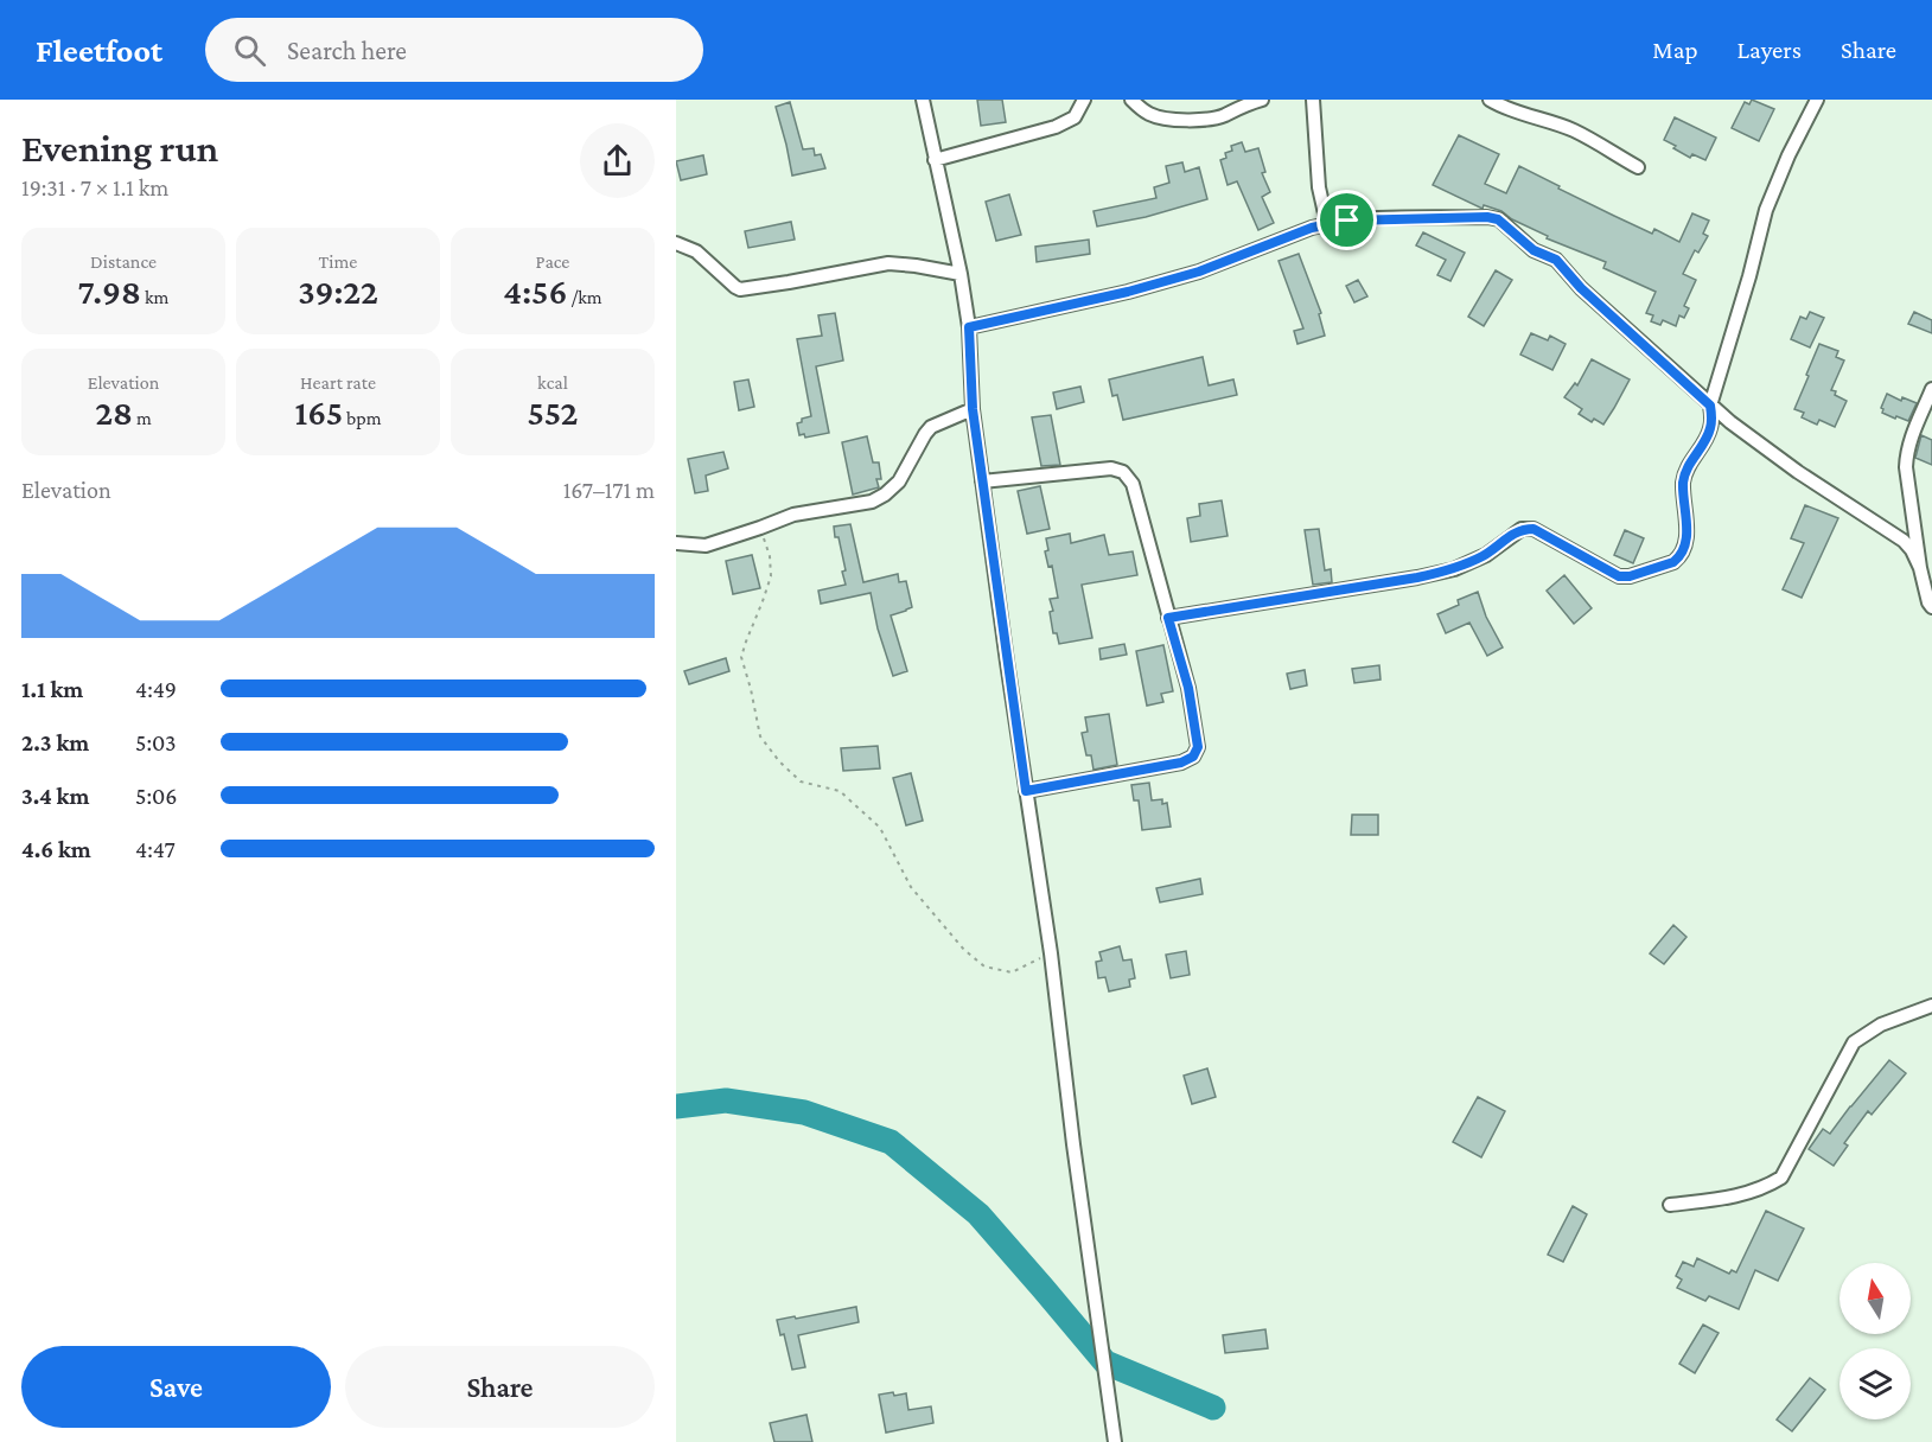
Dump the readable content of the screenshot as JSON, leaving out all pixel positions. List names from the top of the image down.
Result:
{
  "north": "top",
  "page": {
    "header": "Fleetfoot",
    "search": "Search here",
    "nav": ["Map", "Layers", "Share"],
    "heading": ["Evening run", "19:31 · 7 × 1.1 km"],
    "stats": [
      ["Distance", "7.98 km"],
      ["Time", "39:22"],
      ["Pace", "4:56 /km"],
      ["Elevation", "28 m"],
      ["Heart rate", "165 bpm"],
      ["kcal", "552"]
    ],
    "chart": ["Elevation", "167–171 m"],
    "list": [
      {
        "name": "1.1 km",
        "note": "4:49"
      },
      {
        "name": "2.3 km",
        "note": "5:03"
      },
      {
        "name": "3.4 km",
        "note": "5:06"
      },
      {
        "name": "4.6 km",
        "note": "4:47"
      }
    ],
    "buttons": ["Save", "Share"]
  }
}
